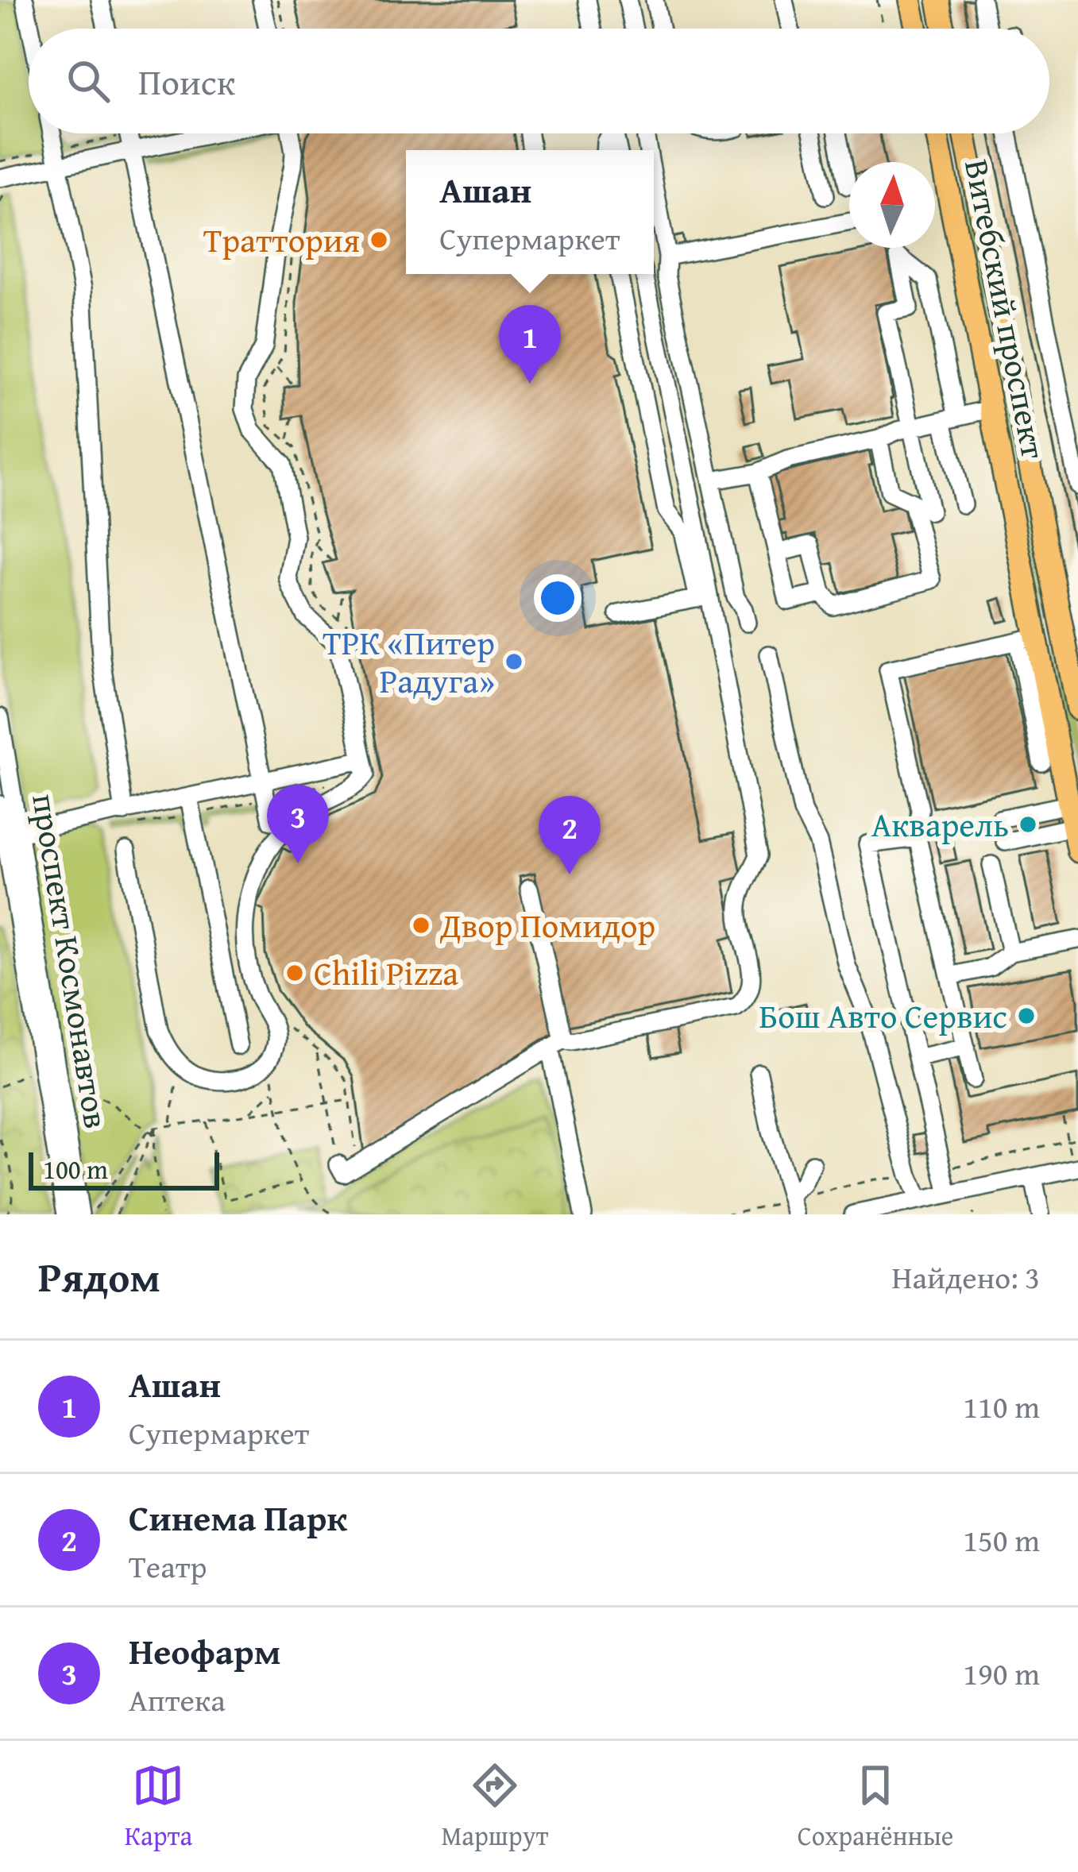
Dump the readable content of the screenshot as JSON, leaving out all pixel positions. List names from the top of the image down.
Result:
{
  "streets": {
    "main road": ["Витебский проспект"],
    "street": ["проспект Космонавтов"]
  },
  "places": [
    "Траттория",
    "ТРК «Питер Радуга»",
    "Акварель",
    "Двор Помидор",
    "Chili Pizza",
    "Бош Авто Сервис"
  ],
  "scale_bar": "100 m",
  "north": "top",
  "page": {
    "search": "Поиск",
    "popup": ["Ашан", "Супермаркет"],
    "pins": ["1", "3", "2"],
    "scale": "100 m",
    "heading": ["Рядом", "Найдено: 3"],
    "list": [
      {
        "mark": "1",
        "name": "Ашан",
        "note": "Супермаркет",
        "value": "110 m"
      },
      {
        "mark": "2",
        "name": "Синема Парк",
        "note": "Театр",
        "value": "150 m"
      },
      {
        "mark": "3",
        "name": "Неофарм",
        "note": "Аптека",
        "value": "190 m"
      }
    ],
    "nav": ["Карта", "Маршрут", "Сохранённые"]
  }
}
